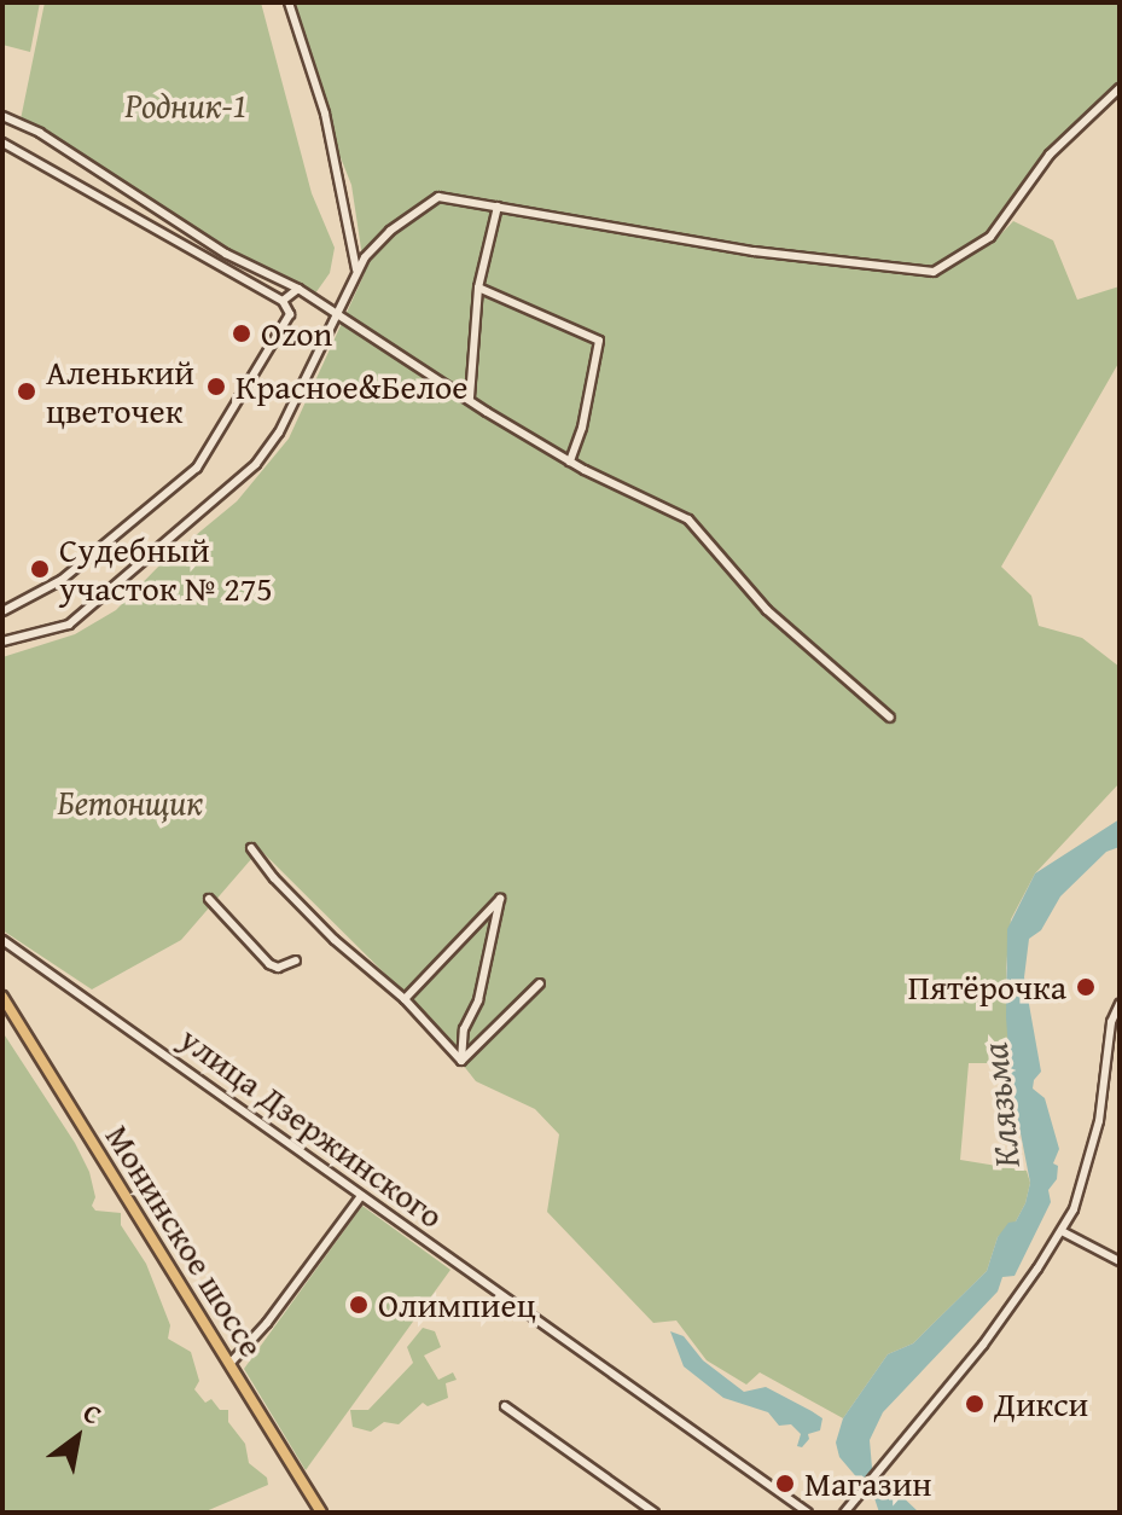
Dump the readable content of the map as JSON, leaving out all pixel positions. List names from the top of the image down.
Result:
{
  "streets": {
    "main road": ["Монинское шоссе"],
    "street": ["улица Дзержинского"]
  },
  "water": ["Клязьма"],
  "parks": ["Родник-1", "Бетонщик"],
  "places": [
    "Ozon",
    "Красное&Белое",
    "Аленький цветочек",
    "Судебный участок № 275",
    "Пятёрочка",
    "Олимпиец",
    "Дикси",
    "Магазин"
  ],
  "north": "top right"
}
